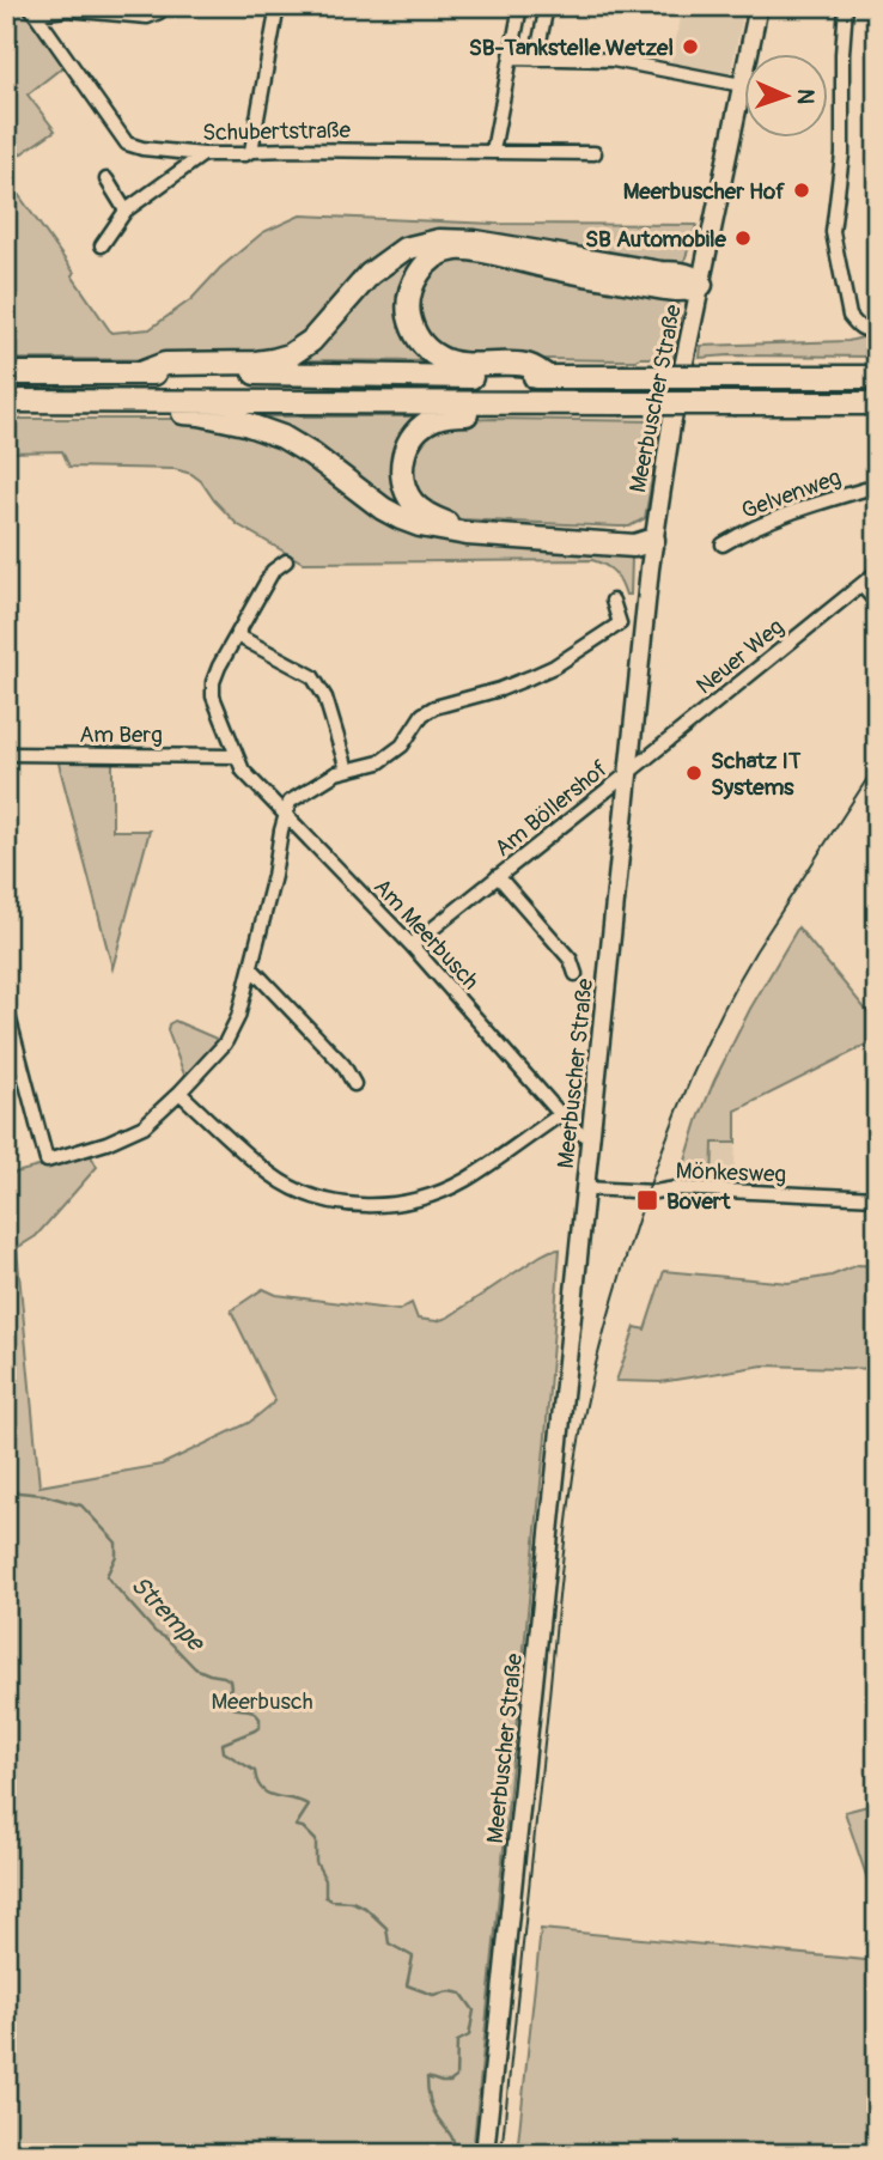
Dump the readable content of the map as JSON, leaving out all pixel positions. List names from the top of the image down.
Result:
{
  "streets": {
    "main road": ["Meerbuscher Straße"],
    "street": [
      "Schubertstraße",
      "Gelvenweg",
      "Neuer Weg",
      "Am Berg",
      "Am Böllershof",
      "Am Meerbusch",
      "Mönkesweg"
    ]
  },
  "crossings": [
    ["Meerbuscher Straße", "Neuer Weg"],
    ["Meerbuscher Straße", "Am Böllershof"],
    ["Meerbuscher Straße", "Am Meerbusch"],
    ["Meerbuscher Straße", "Mönkesweg"],
    ["Neuer Weg", "Am Böllershof"],
    ["Am Berg", "Am Meerbusch"],
    ["Am Böllershof", "Am Meerbusch"]
  ],
  "water": ["Strempe"],
  "parks": ["Meerbusch"],
  "places": {
    "other": [
      "SB-Tankstelle Wetzel",
      "Meerbuscher Hof",
      "SB Automobile",
      "Schatz IT Systems"
    ],
    "transit": ["Bovert"]
  },
  "north": "right"
}
